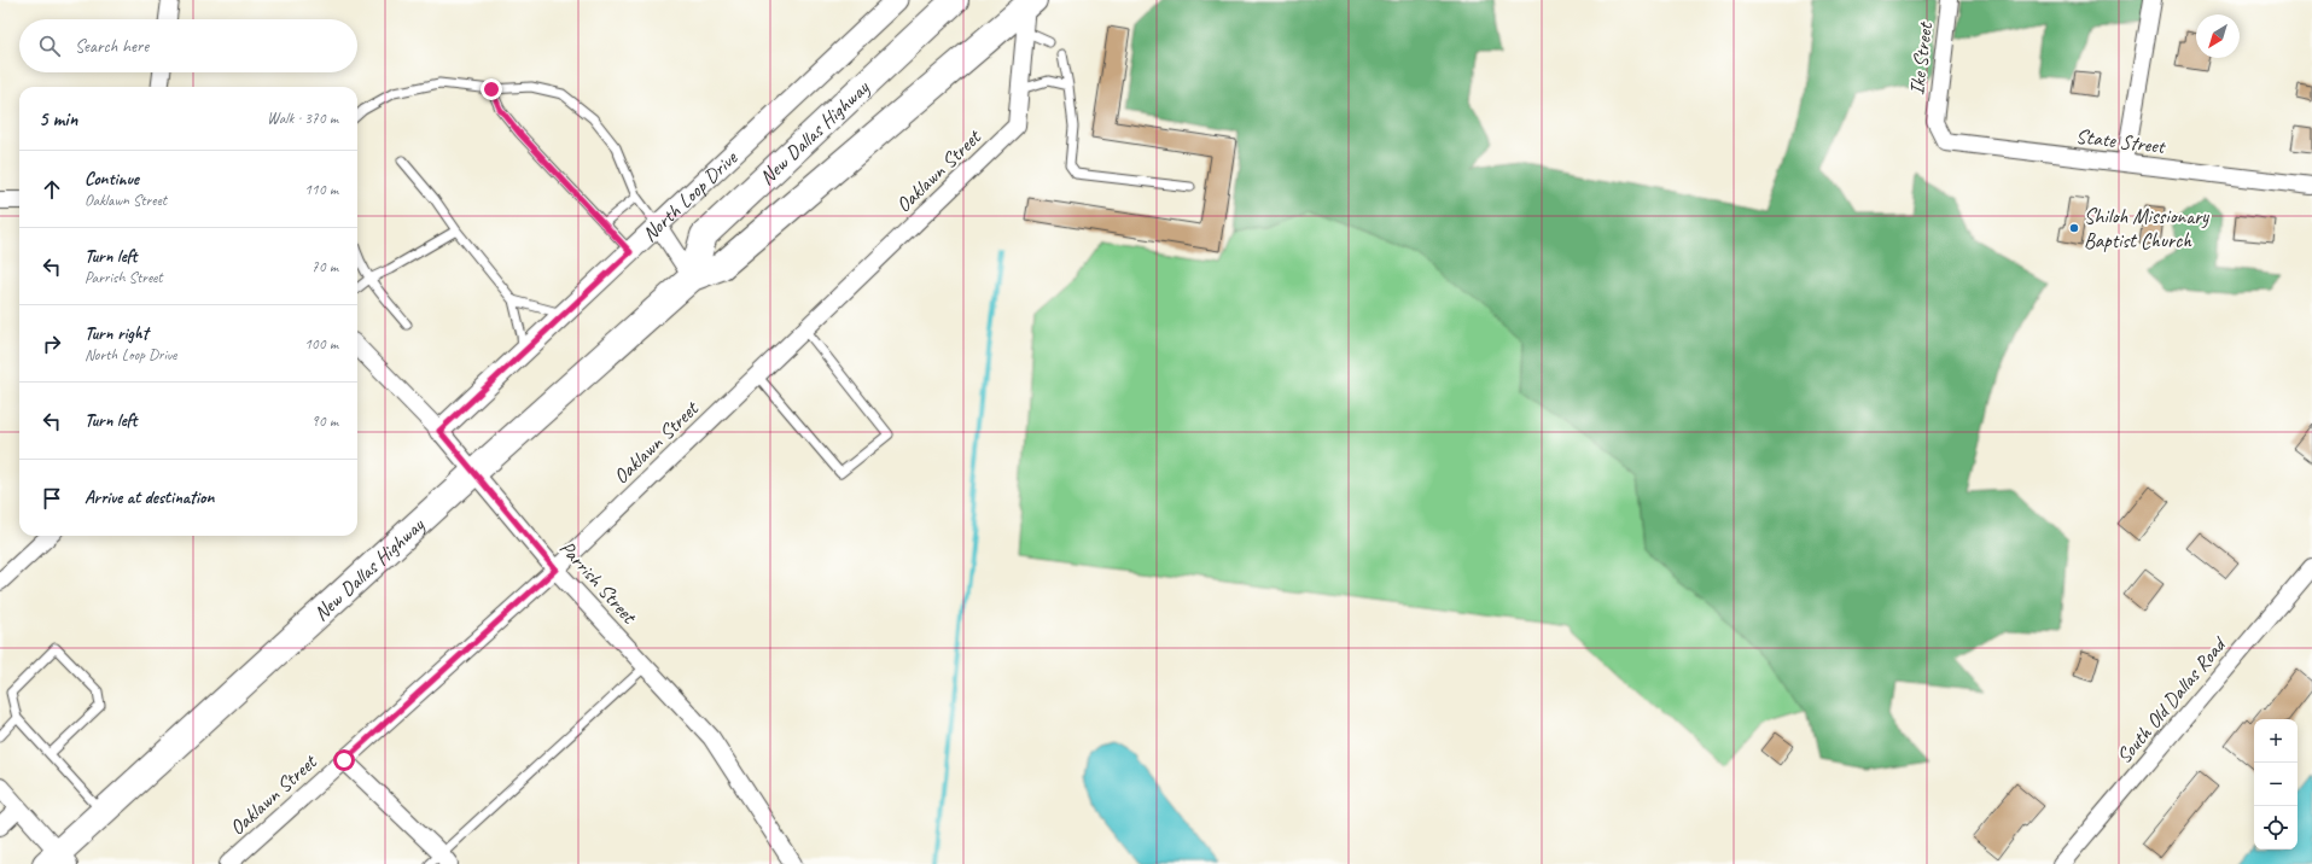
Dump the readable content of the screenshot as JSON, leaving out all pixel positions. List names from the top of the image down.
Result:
{
  "streets": {
    "main road": ["New Dallas Highway"],
    "street": [
      "Ike Street",
      "State Street",
      "Oaklawn Street",
      "North Loop Drive",
      "Parrish Street",
      "South Old Dallas Road"
    ]
  },
  "crossings": [
    ["Ike Street", "State Street"],
    ["New Dallas Highway", "Oaklawn Street"],
    ["New Dallas Highway", "Parrish Street"],
    ["Oaklawn Street", "Parrish Street"],
    ["North Loop Drive", "Parrish Street"]
  ],
  "places": ["Shiloh Missionary Baptist Church"],
  "north": "bottom left",
  "page": {
    "search": "Search here",
    "heading": ["5 min", "Walk · 370 m"],
    "list": [
      ["Continue", "Oaklawn Street", "110 m"],
      ["Turn left", "Parrish Street", "70 m"],
      ["Turn right", "North Loop Drive", "100 m"],
      ["Turn left", "90 m"],
      "Arrive at destination"
    ],
    "map_buttons": ["+", "−"]
  }
}
